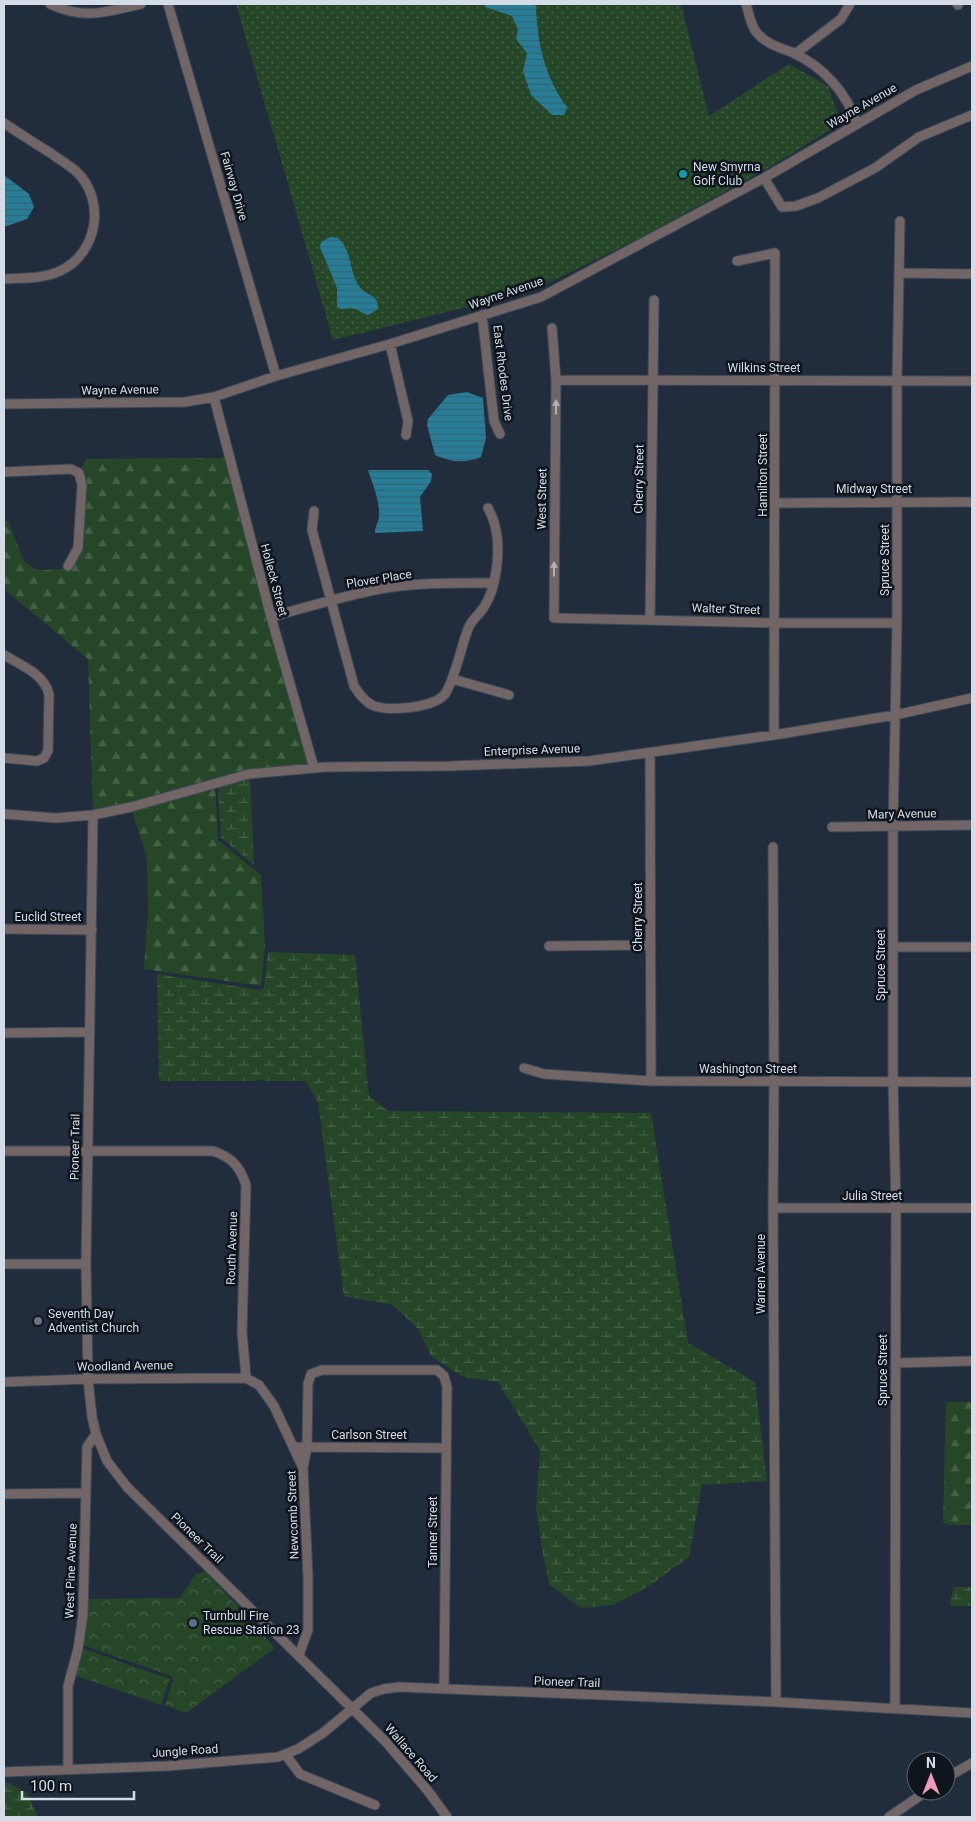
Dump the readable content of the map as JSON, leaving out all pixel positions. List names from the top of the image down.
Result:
{
  "streets": {
    "street": [
      "Wayne Avenue",
      "Fairway Drive",
      "Wilkins Street",
      "East Rhodes Drive",
      "Hamilton Street",
      "Cherry Street",
      "Midway Street",
      "West Street",
      "Spruce Street",
      "Plover Place",
      "Holleck Street",
      "Walter Street",
      "Enterprise Avenue",
      "Mary Avenue",
      "Euclid Street",
      "Washington Street",
      "Pioneer Trail",
      "Julia Street",
      "Routh Avenue",
      "Warren Avenue",
      "Woodland Avenue",
      "Carlson Street",
      "Newcomb Street",
      "Tanner Street",
      "West Pine Avenue",
      "Jungle Road",
      "Wallace Road"
    ]
  },
  "crossings": [
    ["Wayne Avenue", "Fairway Drive"],
    ["Wayne Avenue", "East Rhodes Drive"],
    ["Wayne Avenue", "Holleck Street"],
    ["Wilkins Street", "Hamilton Street"],
    ["Wilkins Street", "Cherry Street"],
    ["Wilkins Street", "West Street"],
    ["Wilkins Street", "Spruce Street"],
    ["Hamilton Street", "Midway Street"],
    ["Hamilton Street", "Walter Street"],
    ["Hamilton Street", "Enterprise Avenue"],
    ["Cherry Street", "Walter Street"],
    ["Cherry Street", "Enterprise Avenue"],
    ["Cherry Street", "Washington Street"],
    ["Midway Street", "Spruce Street"],
    ["West Street", "Walter Street"],
    ["Spruce Street", "Walter Street"],
    ["Spruce Street", "Enterprise Avenue"],
    ["Spruce Street", "Mary Avenue"],
    ["Spruce Street", "Washington Street"],
    ["Spruce Street", "Pioneer Trail"],
    ["Spruce Street", "Julia Street"],
    ["Plover Place", "Holleck Street"],
    ["Holleck Street", "Enterprise Avenue"],
    ["Enterprise Avenue", "Pioneer Trail"],
    ["Euclid Street", "Pioneer Trail"],
    ["Washington Street", "Warren Avenue"],
    ["Pioneer Trail", "Routh Avenue"],
    ["Pioneer Trail", "Warren Avenue"],
    ["Pioneer Trail", "Woodland Avenue"],
    ["Pioneer Trail", "Newcomb Street"],
    ["Pioneer Trail", "Tanner Street"],
    ["Pioneer Trail", "West Pine Avenue"],
    ["Pioneer Trail", "Jungle Road"],
    ["Pioneer Trail", "Wallace Road"],
    ["Julia Street", "Warren Avenue"],
    ["Routh Avenue", "Woodland Avenue"],
    ["Carlson Street", "Newcomb Street"],
    ["Carlson Street", "Tanner Street"],
    ["Newcomb Street", "Tanner Street"],
    ["West Pine Avenue", "Jungle Road"],
    ["Jungle Road", "Wallace Road"]
  ],
  "places": ["New Smyrna Golf Club", "Seventh Day Adventist Church", "Turnbull Fire Rescue Station 23"],
  "scale_bar": "100 m",
  "north": "top"
}
